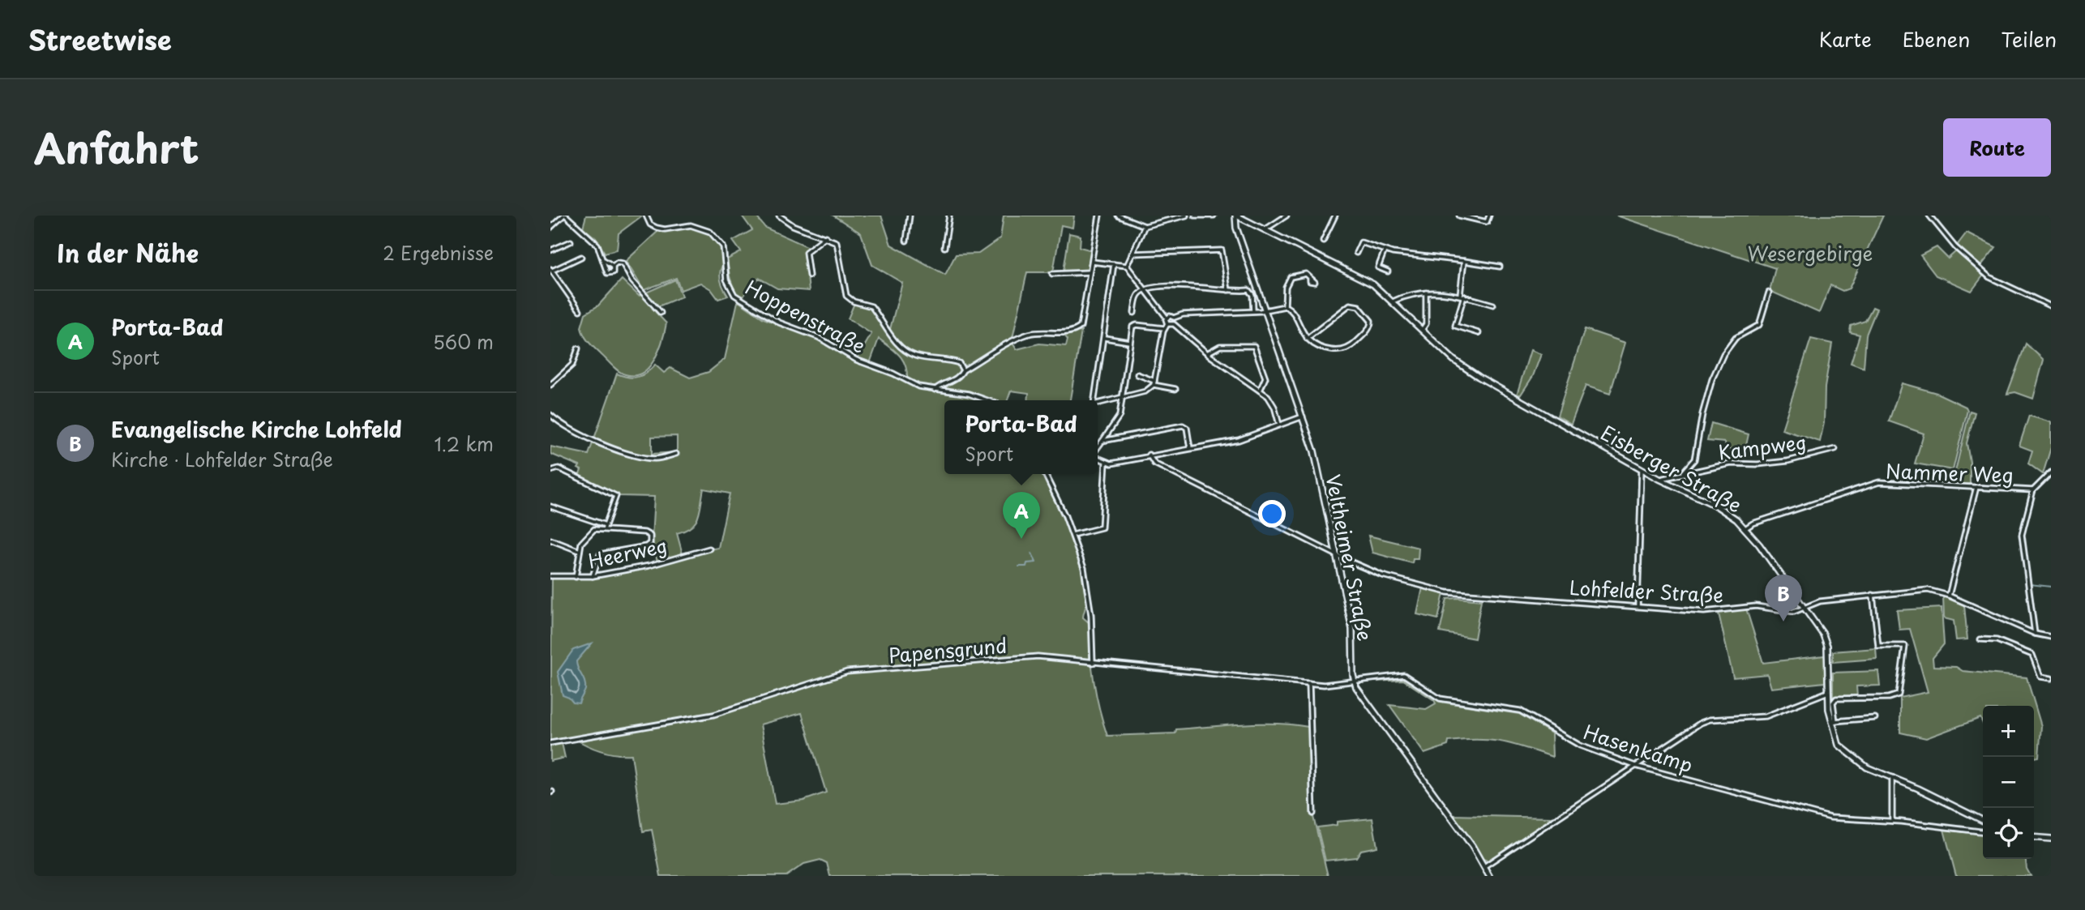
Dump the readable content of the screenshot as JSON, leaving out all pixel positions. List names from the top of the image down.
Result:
{
  "streets": {
    "main road": ["Eisberger Straße", "Veltheimer Straße"],
    "street": [
      "Hoppenstraße",
      "Kampweg",
      "Nammer Weg",
      "Heerweg",
      "Lohfelder Straße",
      "Papensgrund",
      "Hasenkamp"
    ]
  },
  "crossings": [
    ["Kampweg", "Eisberger Straße"],
    ["Eisberger Straße", "Nammer Weg"],
    ["Eisberger Straße", "Veltheimer Straße"],
    ["Eisberger Straße", "Lohfelder Straße"],
    ["Veltheimer Straße", "Lohfelder Straße"],
    ["Veltheimer Straße", "Papensgrund"],
    ["Veltheimer Straße", "Hasenkamp"],
    ["Papensgrund", "Hasenkamp"]
  ],
  "parks": ["Wesergebirge"],
  "page": {
    "header": "Streetwise",
    "nav": ["Karte", "Ebenen", "Teilen"],
    "title": "Anfahrt",
    "buttons": "Route",
    "heading": ["In der Nähe", "2 Ergebnisse"],
    "list": [
      {
        "mark": "A",
        "name": "Porta-Bad",
        "note": "Sport",
        "value": "560 m"
      },
      {
        "mark": "B",
        "name": "Evangelische Kirche Lohfeld",
        "note": "Kirche · Lohfelder Straße",
        "value": "1.2 km"
      }
    ],
    "popup": ["Porta-Bad", "Sport"],
    "pins": ["A", "B"],
    "map_buttons": ["+", "−"]
  }
}
